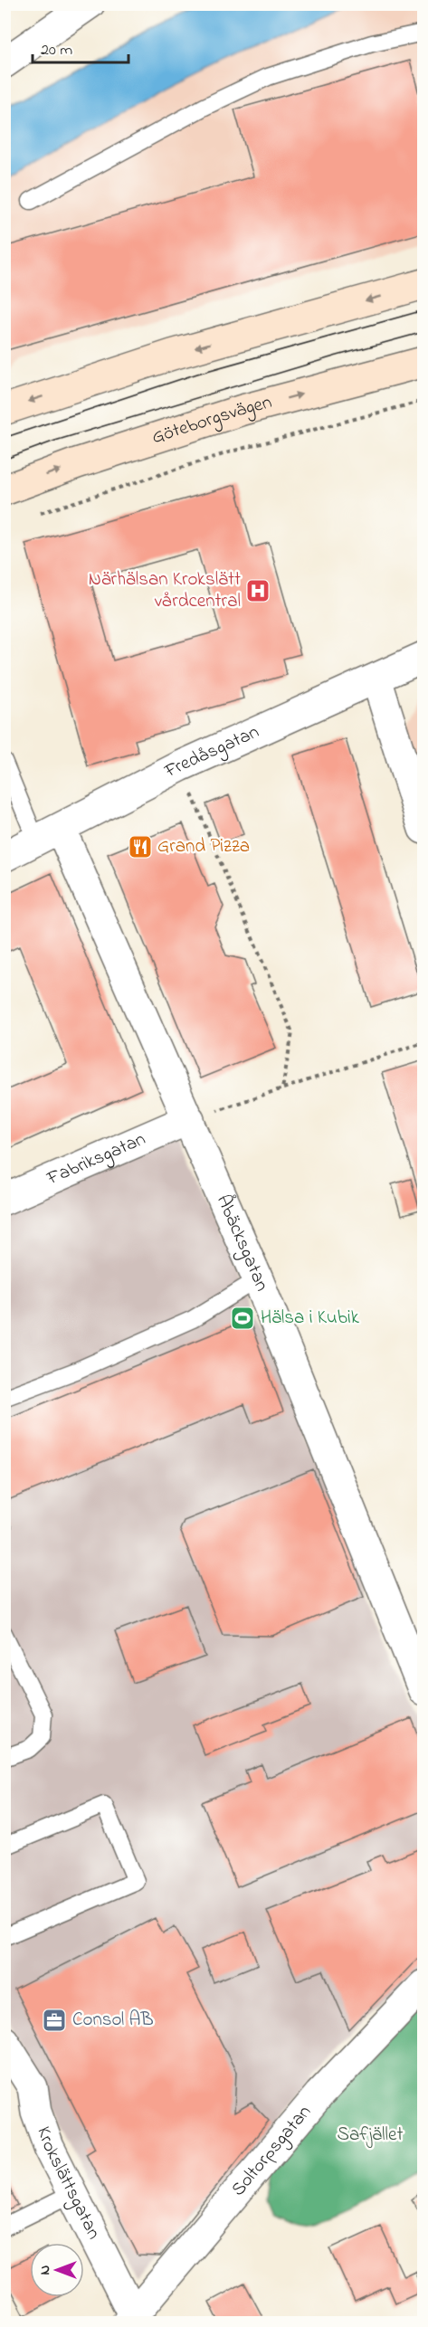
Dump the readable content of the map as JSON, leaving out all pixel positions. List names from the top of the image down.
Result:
{
  "streets": {
    "main road": ["Göteborgsvägen"],
    "street": [
      "Fredåsgatan",
      "Fabriksgatan",
      "Åbäcksgatan",
      "Soltorpsgatan",
      "Krokslättsgatan"
    ]
  },
  "crossings": [
    ["Fredåsgatan", "Åbäcksgatan"],
    ["Fabriksgatan", "Åbäcksgatan"],
    ["Soltorpsgatan", "Krokslättsgatan"]
  ],
  "parks": ["Safjället"],
  "places": {
    "hospital": ["Närhälsan Krokslätt vårdcentral"],
    "restaurant": ["Grand Pizza"],
    "sports": ["Hälsa i Kubik"],
    "office": ["Consol AB"]
  },
  "scale_bar": "20 m",
  "north": "left"
}
